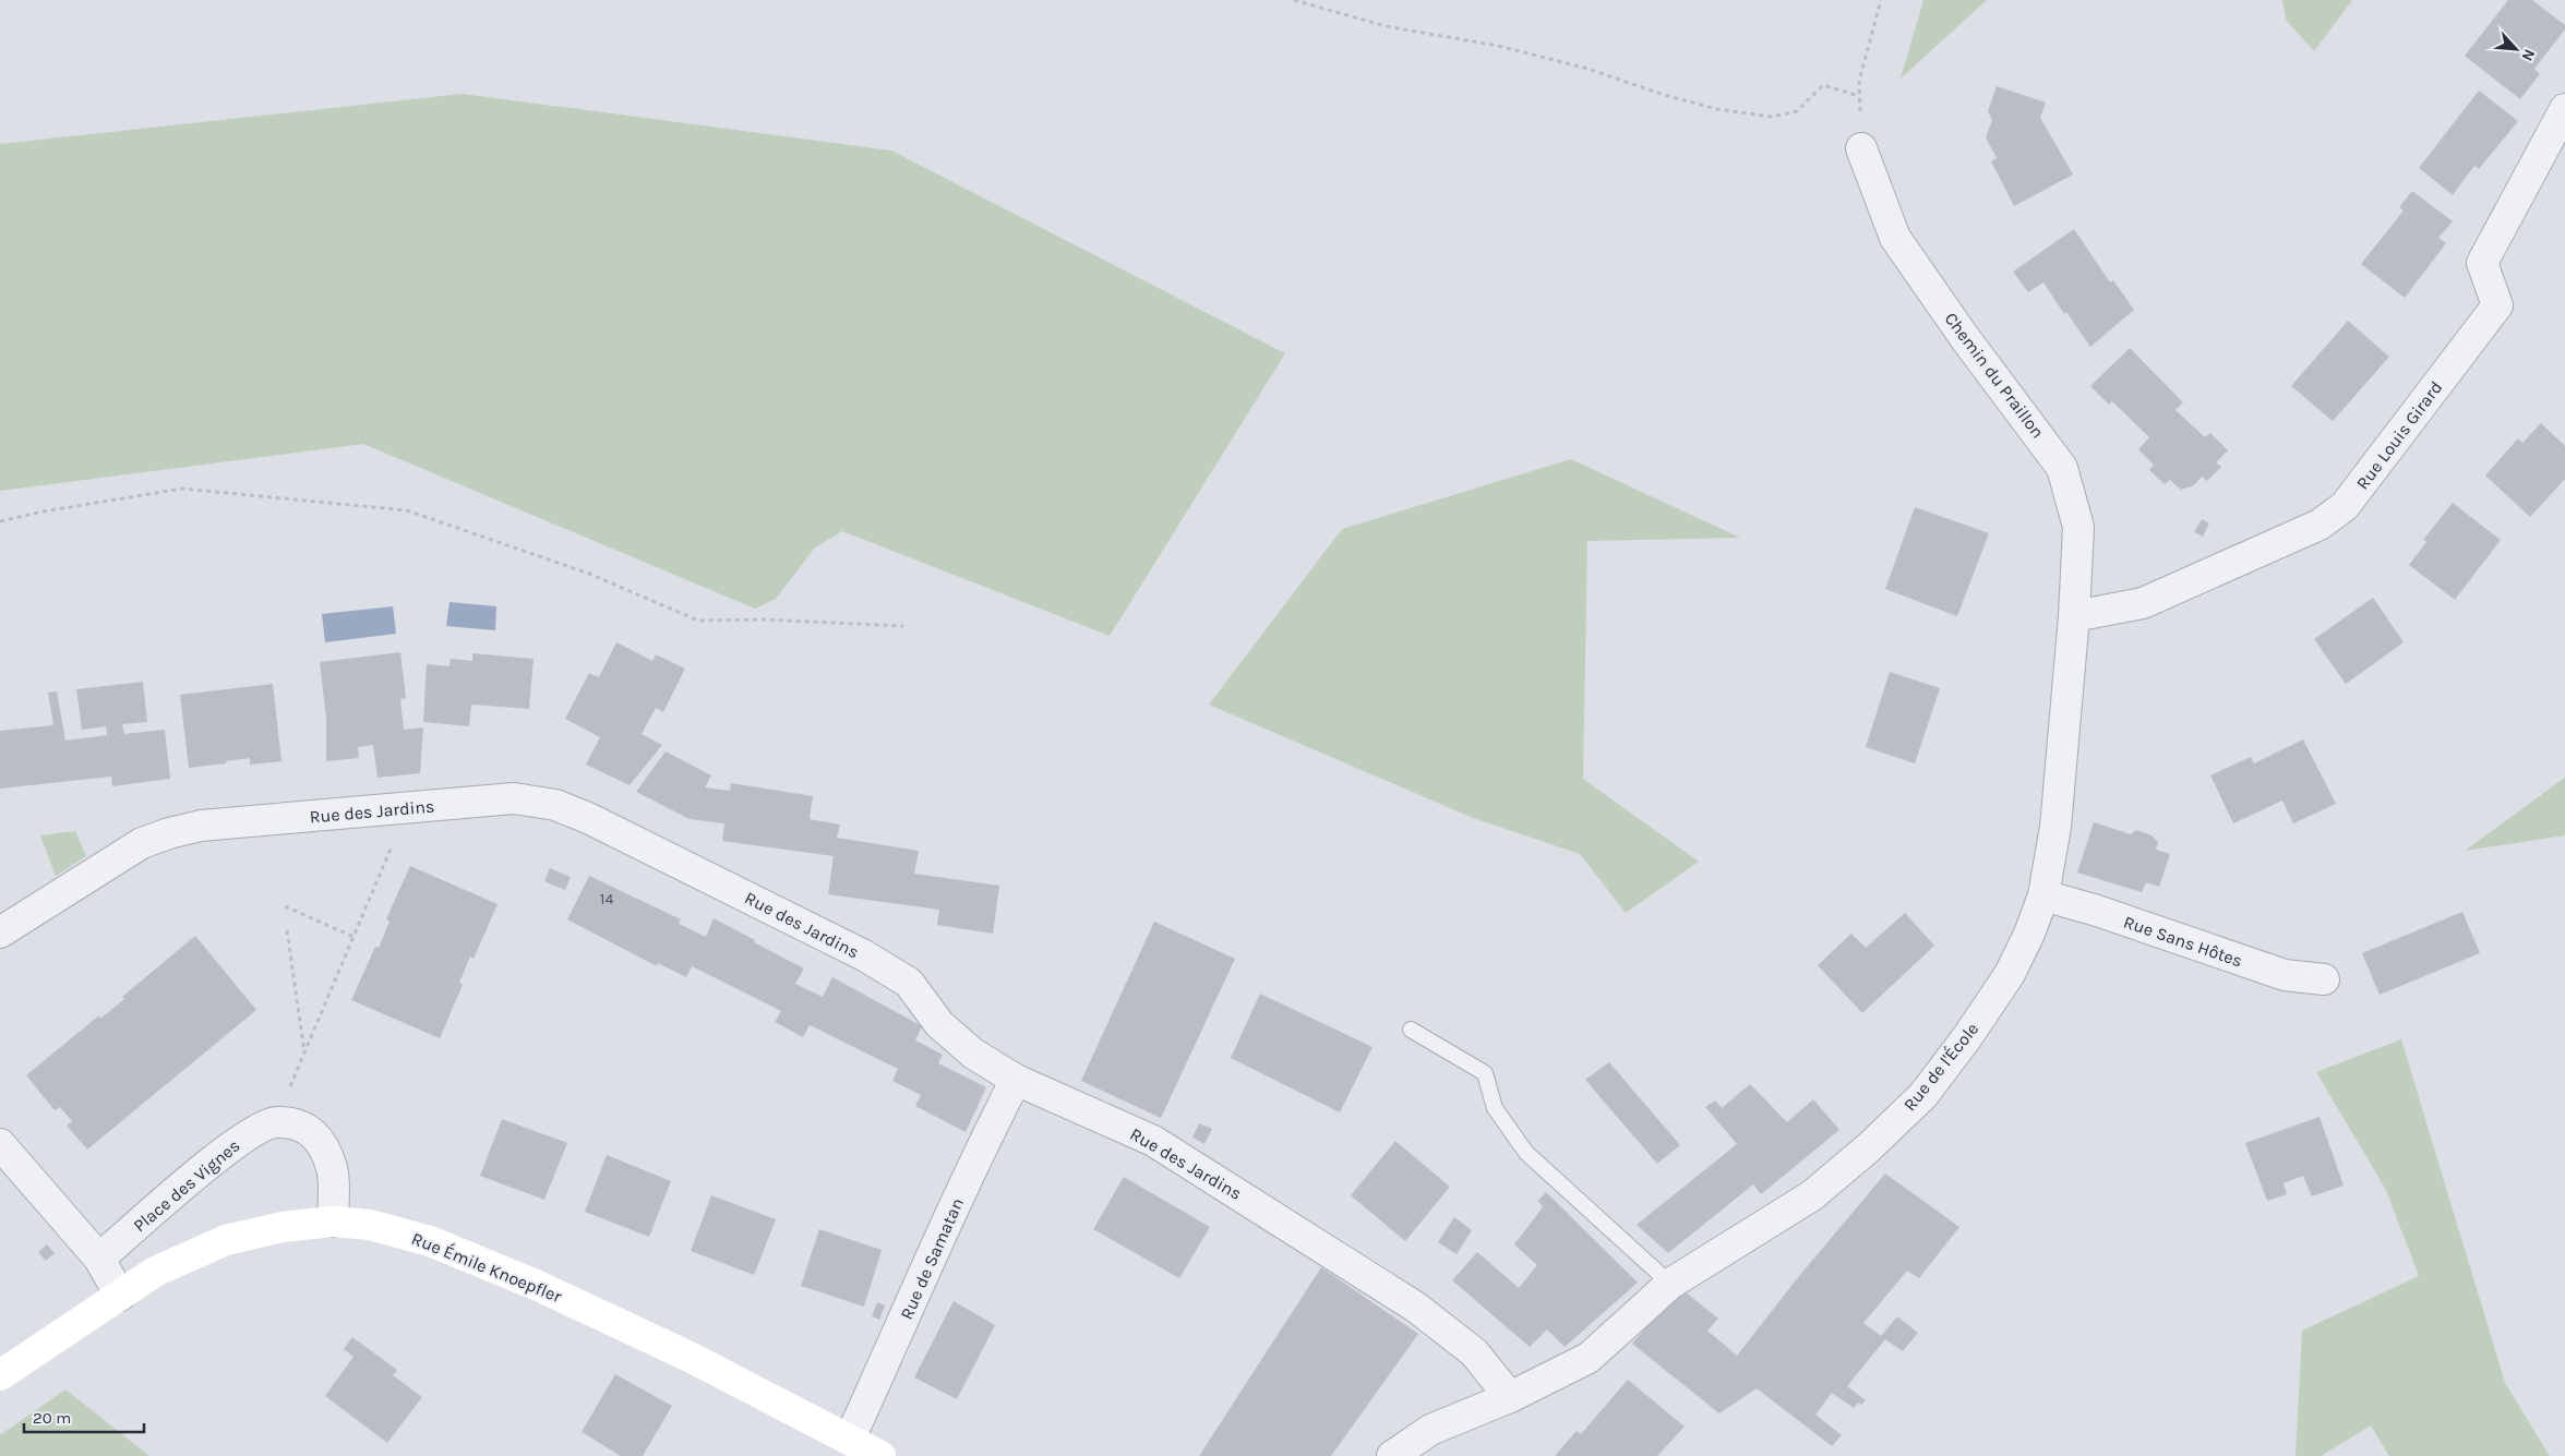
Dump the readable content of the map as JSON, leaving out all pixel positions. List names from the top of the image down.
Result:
{
  "streets": {
    "main road": ["Rue Émile Knoepfler"],
    "street": [
      "Chemin du Praillon",
      "Rue Louis Girard",
      "Rue des Jardins",
      "Rue Sans Hôtes",
      "Rue de l'École",
      "Place des Vignes",
      "Rue de Samatan"
    ]
  },
  "crossings": [
    ["Chemin du Praillon", "Rue Louis Girard"],
    ["Chemin du Praillon", "Rue de l'École"],
    ["Rue Louis Girard", "Rue de l'École"],
    ["Rue des Jardins", "Rue de l'École"],
    ["Rue des Jardins", "Rue de Samatan"],
    ["Rue Sans Hôtes", "Rue de l'École"],
    ["Rue de Samatan", "Rue Émile Knoepfler"]
  ],
  "house_numbers": ["14"],
  "scale_bar": "20 m",
  "north": "bottom right"
}
